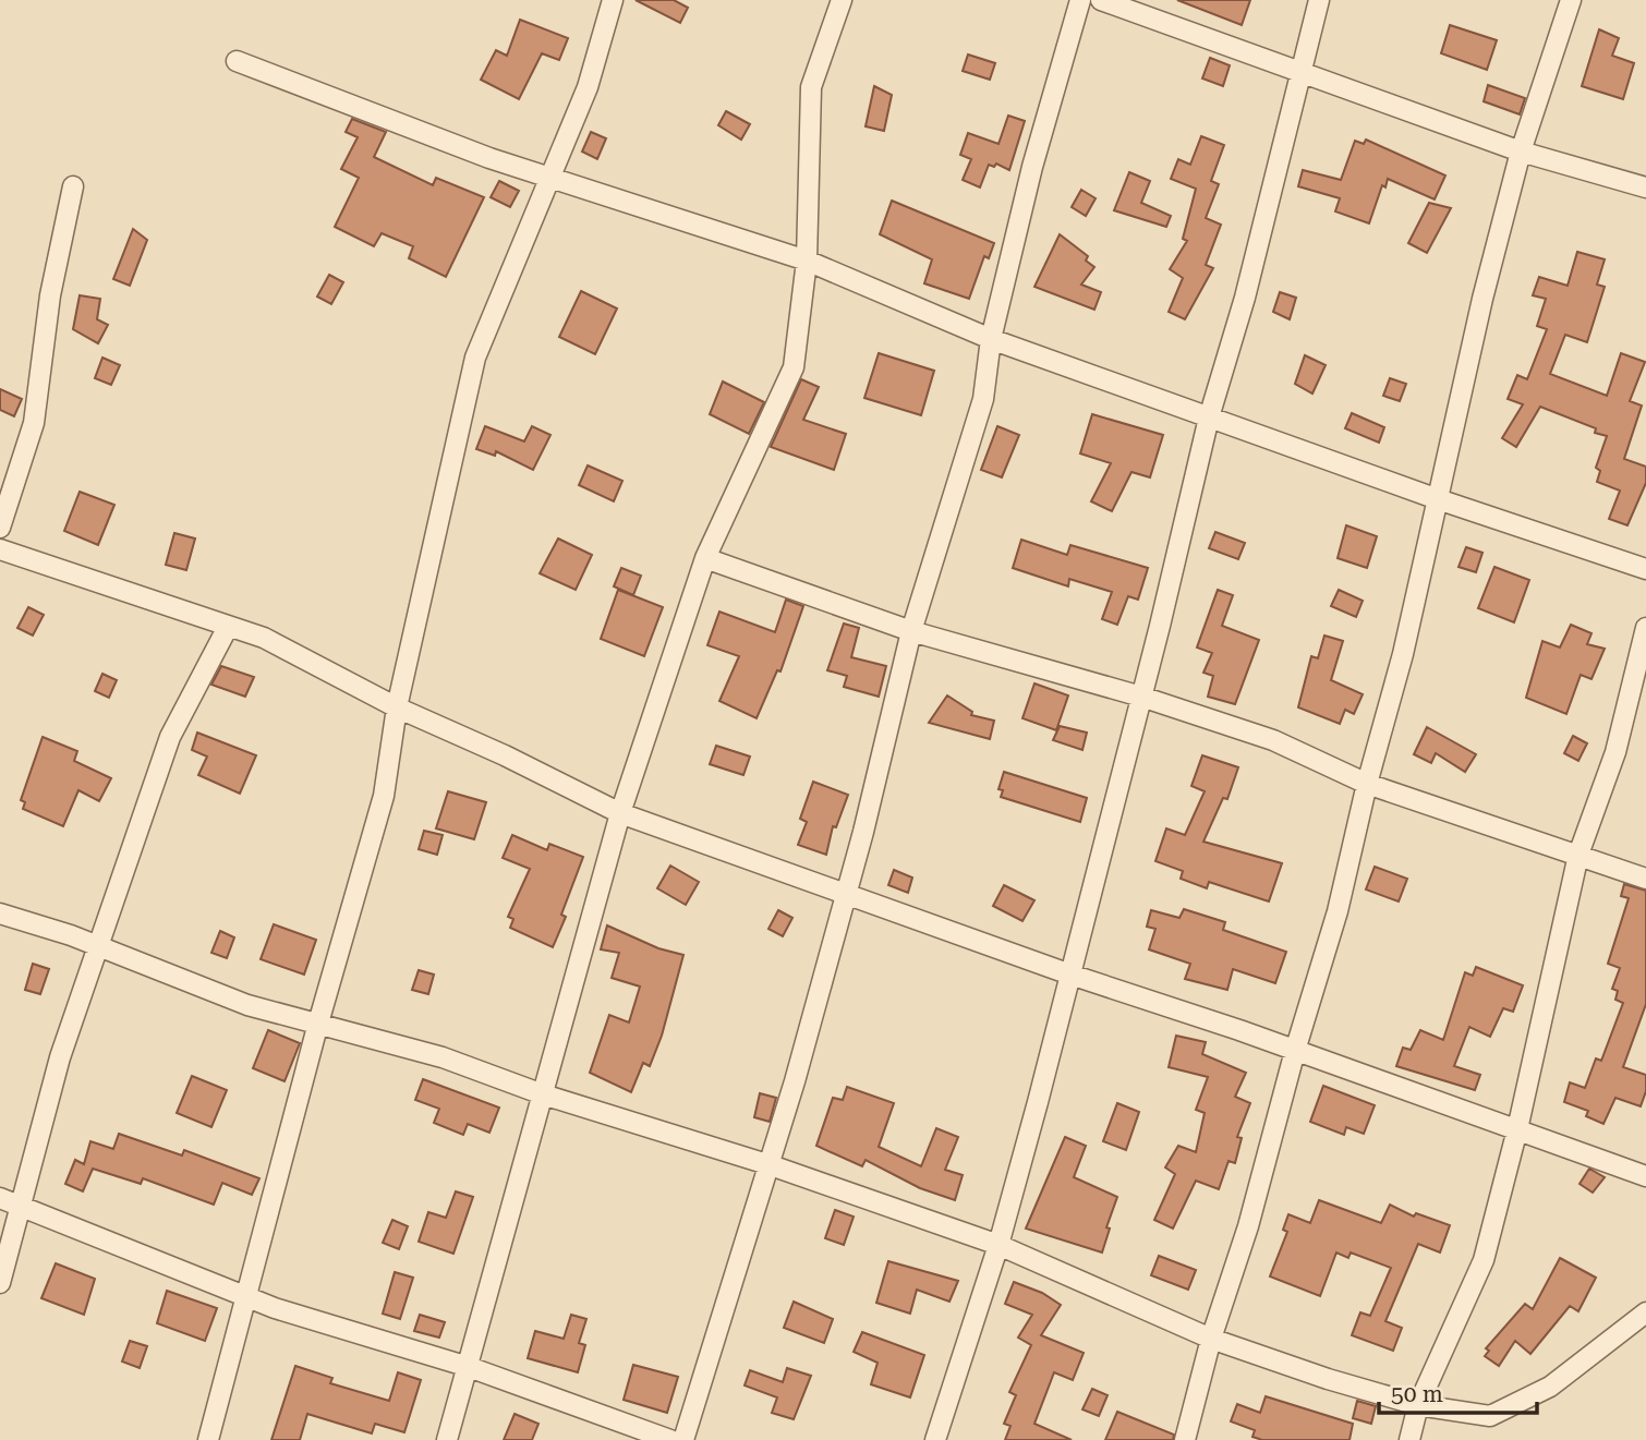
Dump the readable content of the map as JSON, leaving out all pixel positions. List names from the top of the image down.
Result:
{
  "scale_bar": "50 m"
}
